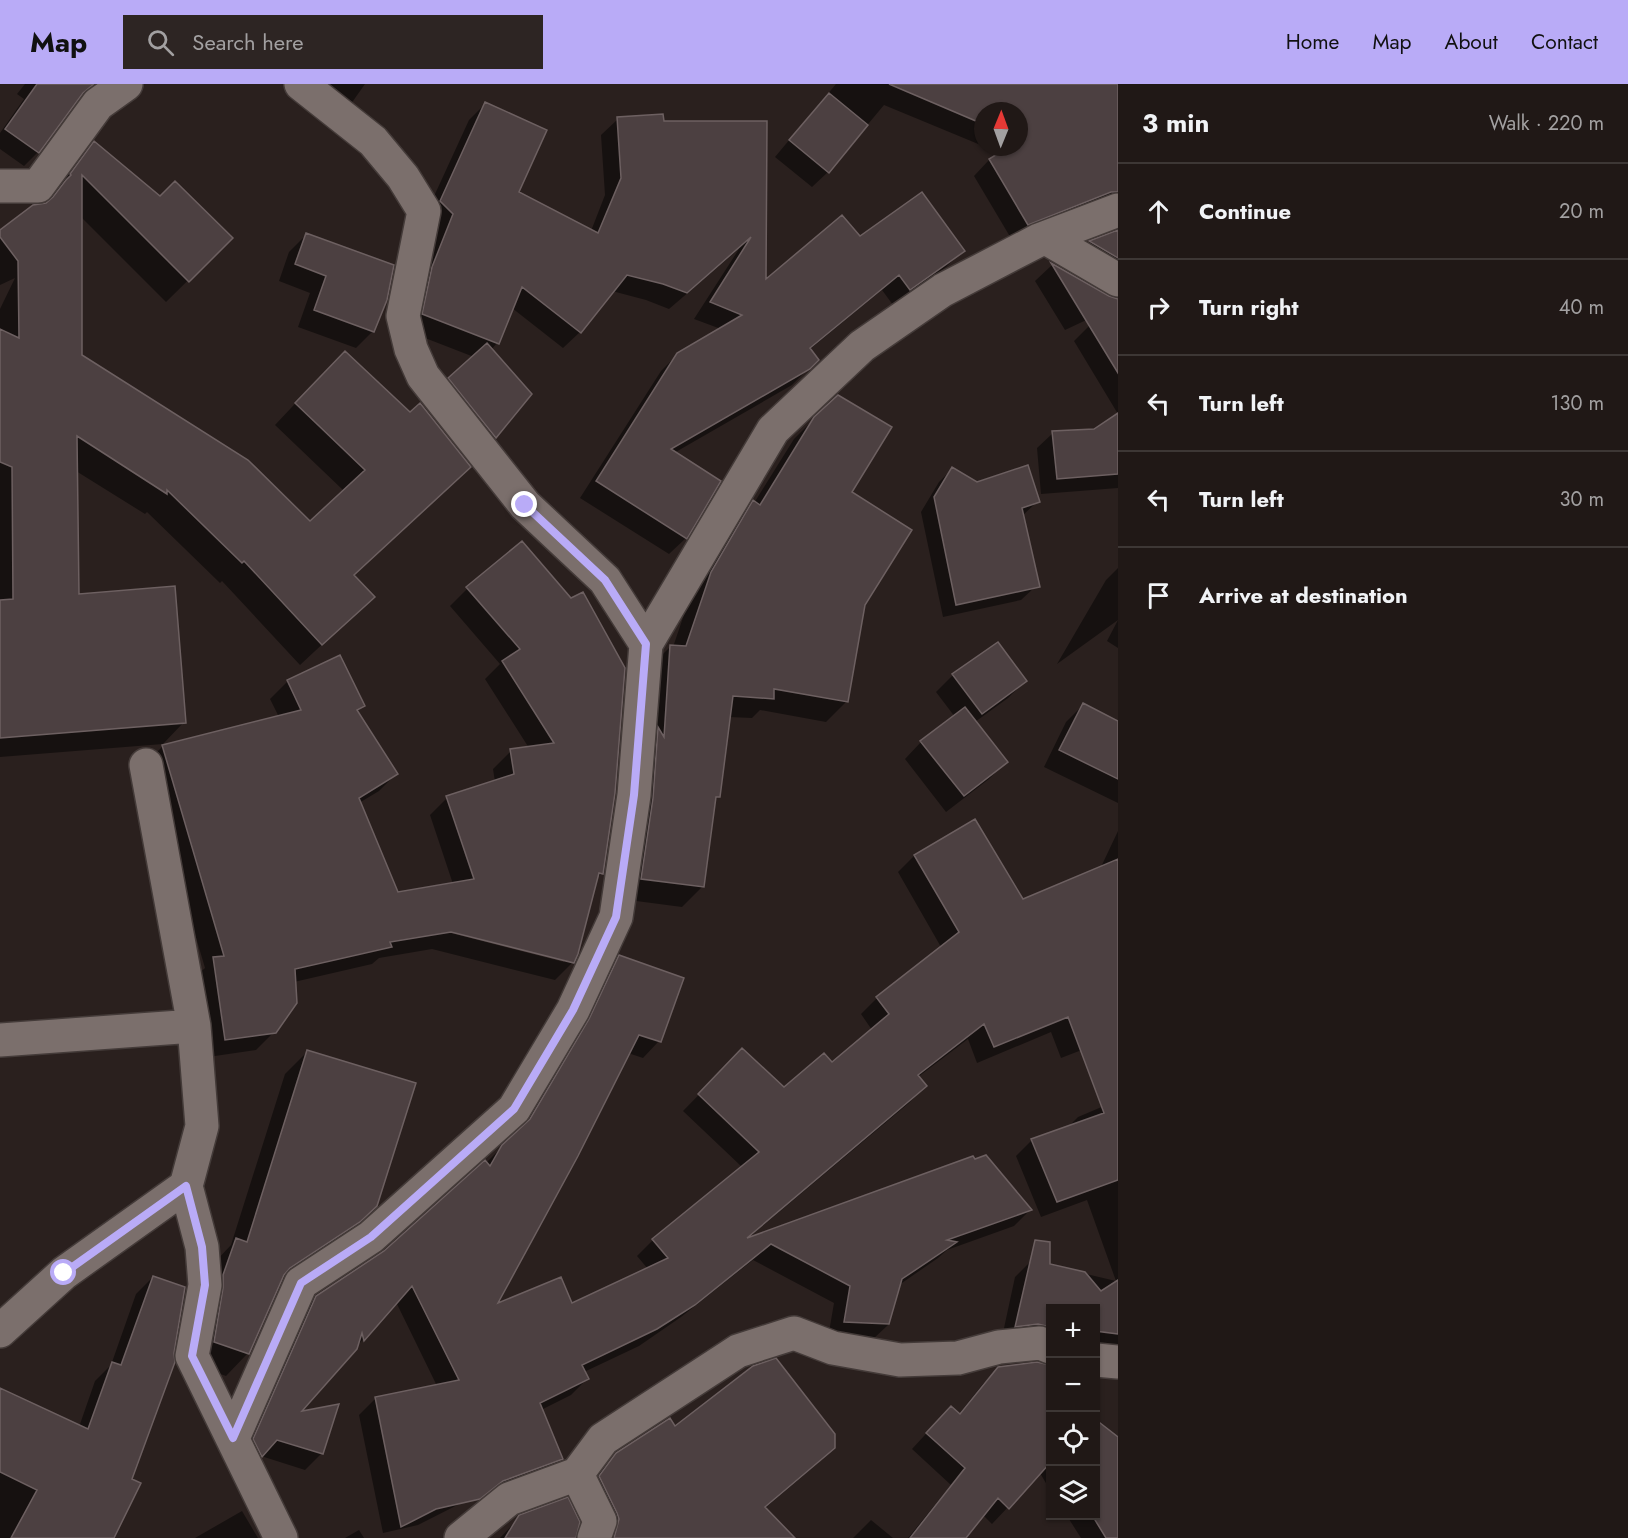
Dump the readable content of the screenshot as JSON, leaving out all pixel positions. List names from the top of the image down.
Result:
{
  "north": "top",
  "page": {
    "header": "Map",
    "search": "Search here",
    "nav": [
      "Home",
      "Map",
      "About",
      "Contact"
    ],
    "heading": ["3 min", "Walk · 220 m"],
    "list": [
      ["Continue", "20 m"],
      ["Turn right", "40 m"],
      ["Turn left", "130 m"],
      ["Turn left", "30 m"],
      "Arrive at destination"
    ],
    "map_buttons": ["+", "−"]
  }
}
